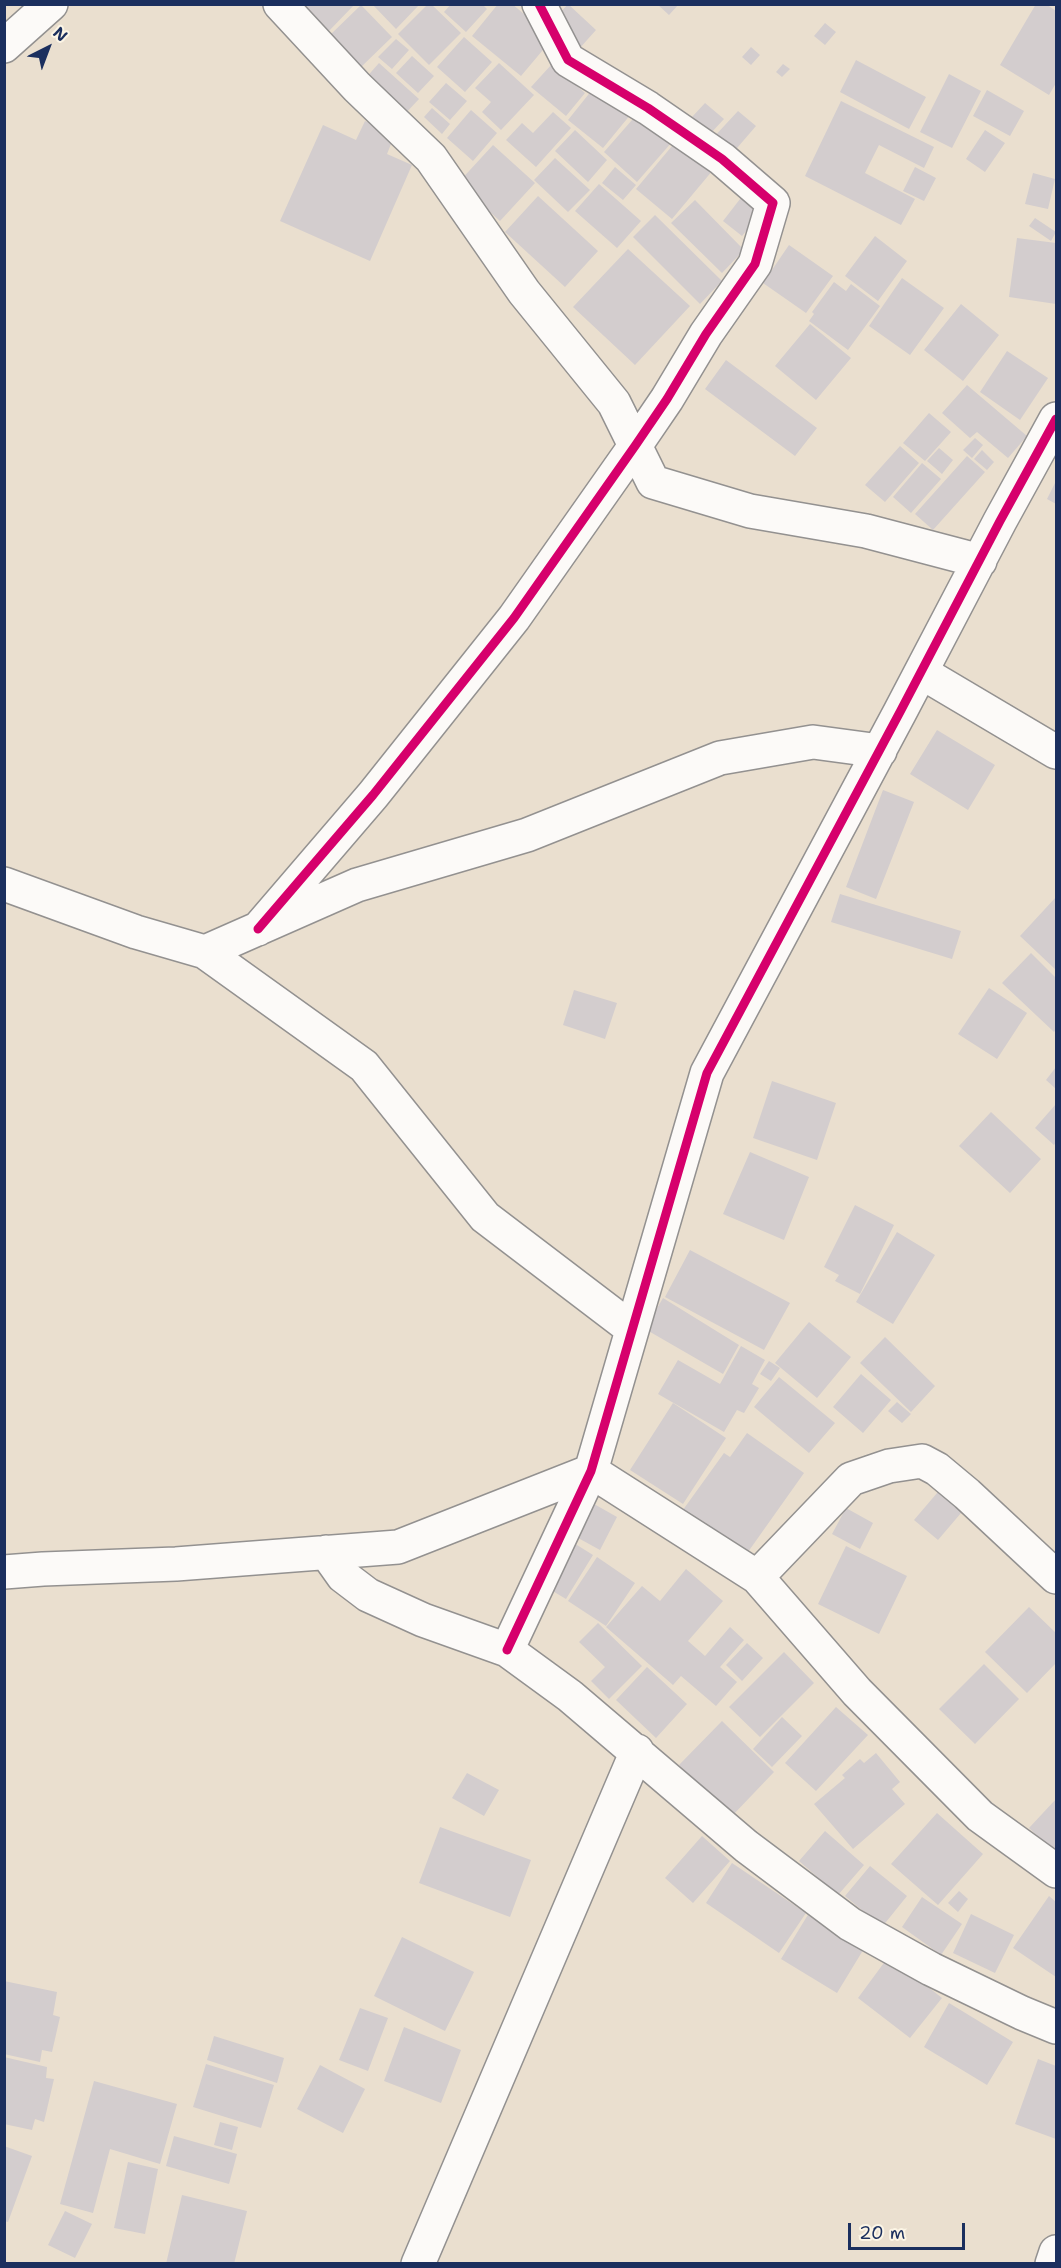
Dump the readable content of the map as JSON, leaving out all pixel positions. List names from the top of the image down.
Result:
{
  "scale_bar": "20 m",
  "north": "top right"
}
